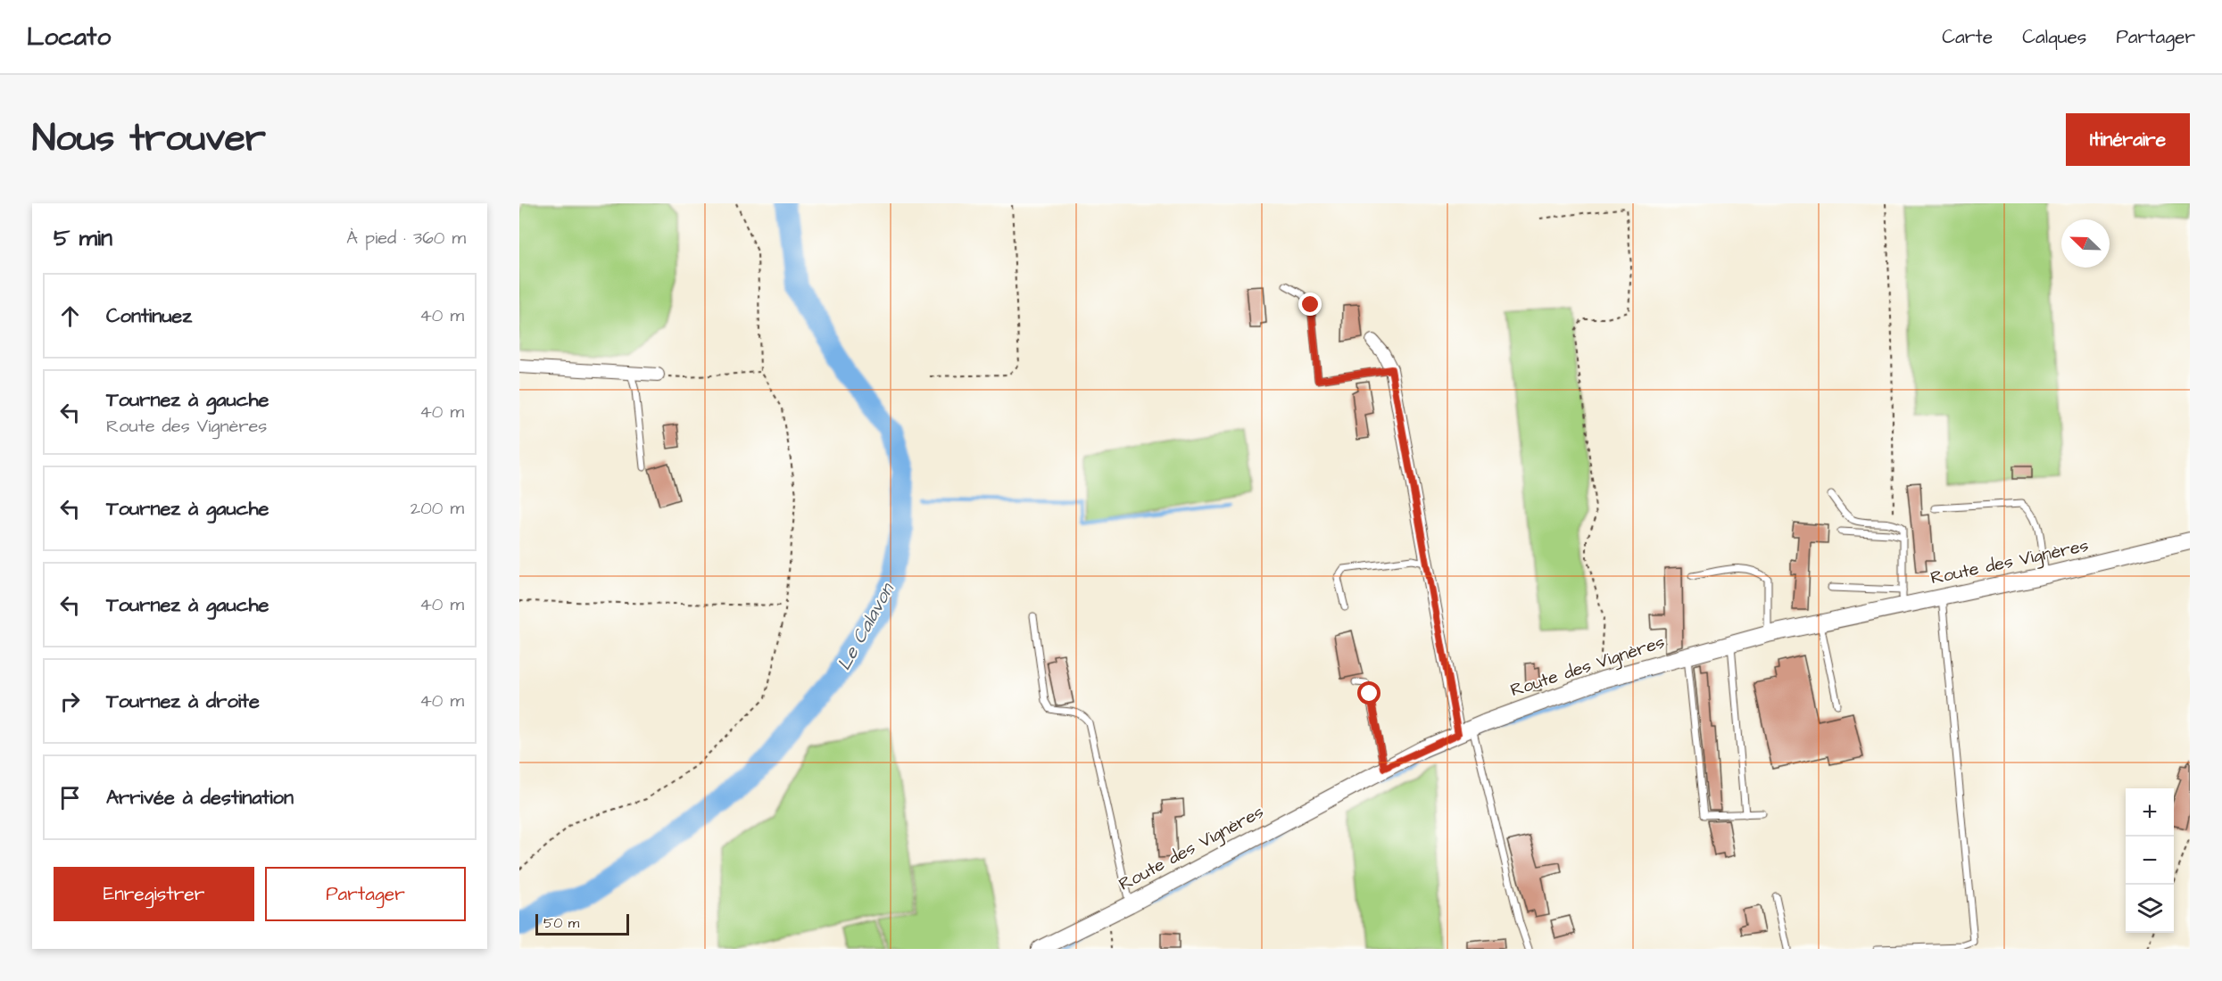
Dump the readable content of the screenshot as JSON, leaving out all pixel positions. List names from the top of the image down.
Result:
{
  "streets": {
    "street": ["Route des Vignères"]
  },
  "water": ["Le Calavon"],
  "scale_bar": "50 m",
  "north": "top left",
  "page": {
    "header": "Locato",
    "nav": ["Carte", "Calques", "Partager"],
    "title": "Nous trouver",
    "buttons": [
      "Itinéraire",
      ["Enregistrer", "Partager"]
    ],
    "heading": ["5 min", "À pied · 360 m"],
    "list": [
      ["Continuez", "40 m"],
      ["Tournez à gauche", "Route des Vignères", "40 m"],
      ["Tournez à gauche", "200 m"],
      ["Tournez à gauche", "40 m"],
      ["Tournez à droite", "40 m"],
      "Arrivée à destination"
    ],
    "map_buttons": ["+", "−"],
    "scale": "50 m"
  }
}
